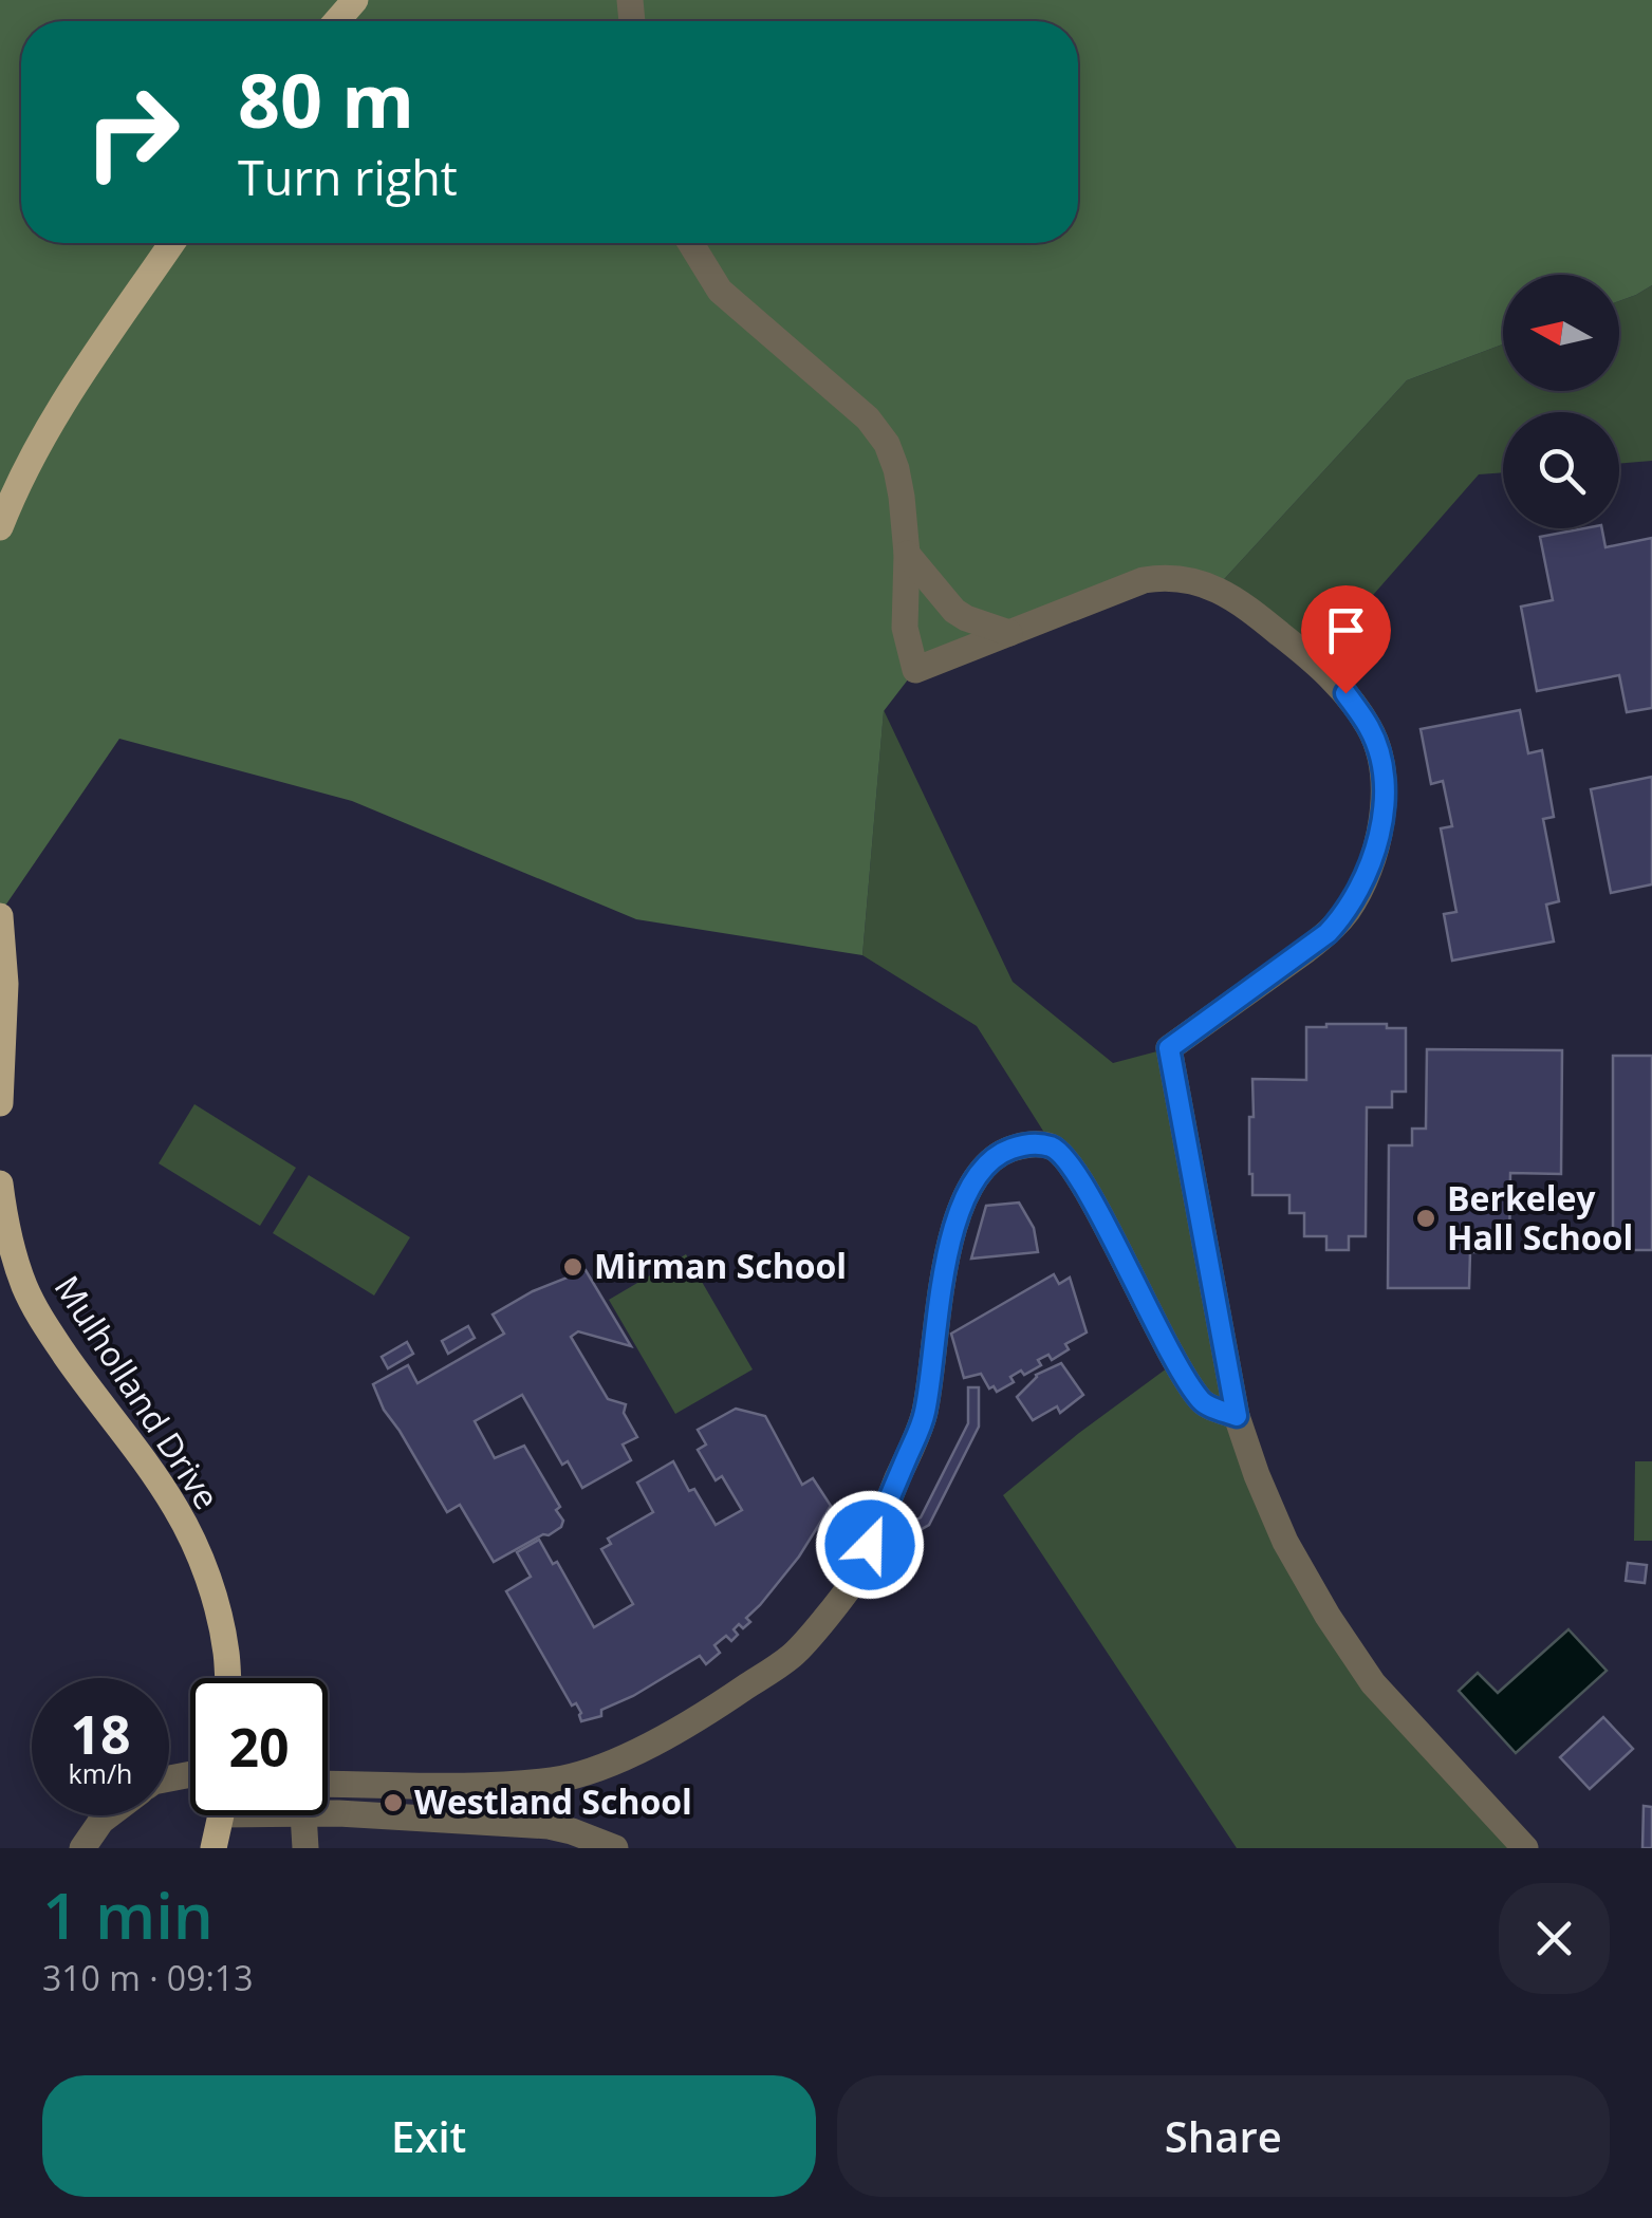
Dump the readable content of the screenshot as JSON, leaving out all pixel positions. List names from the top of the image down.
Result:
{
  "streets": {
    "main road": ["Mulholland Drive"]
  },
  "places": ["Berkeley Hall School", "Mirman School", "Westland School"],
  "north": "left",
  "page": {
    "turn": ["80 m", "Turn right"],
    "speed": "18 km/h",
    "limit": "20",
    "heading": ["1 min", "310 m · 09:13"],
    "buttons": ["Exit", "Share"]
  }
}
